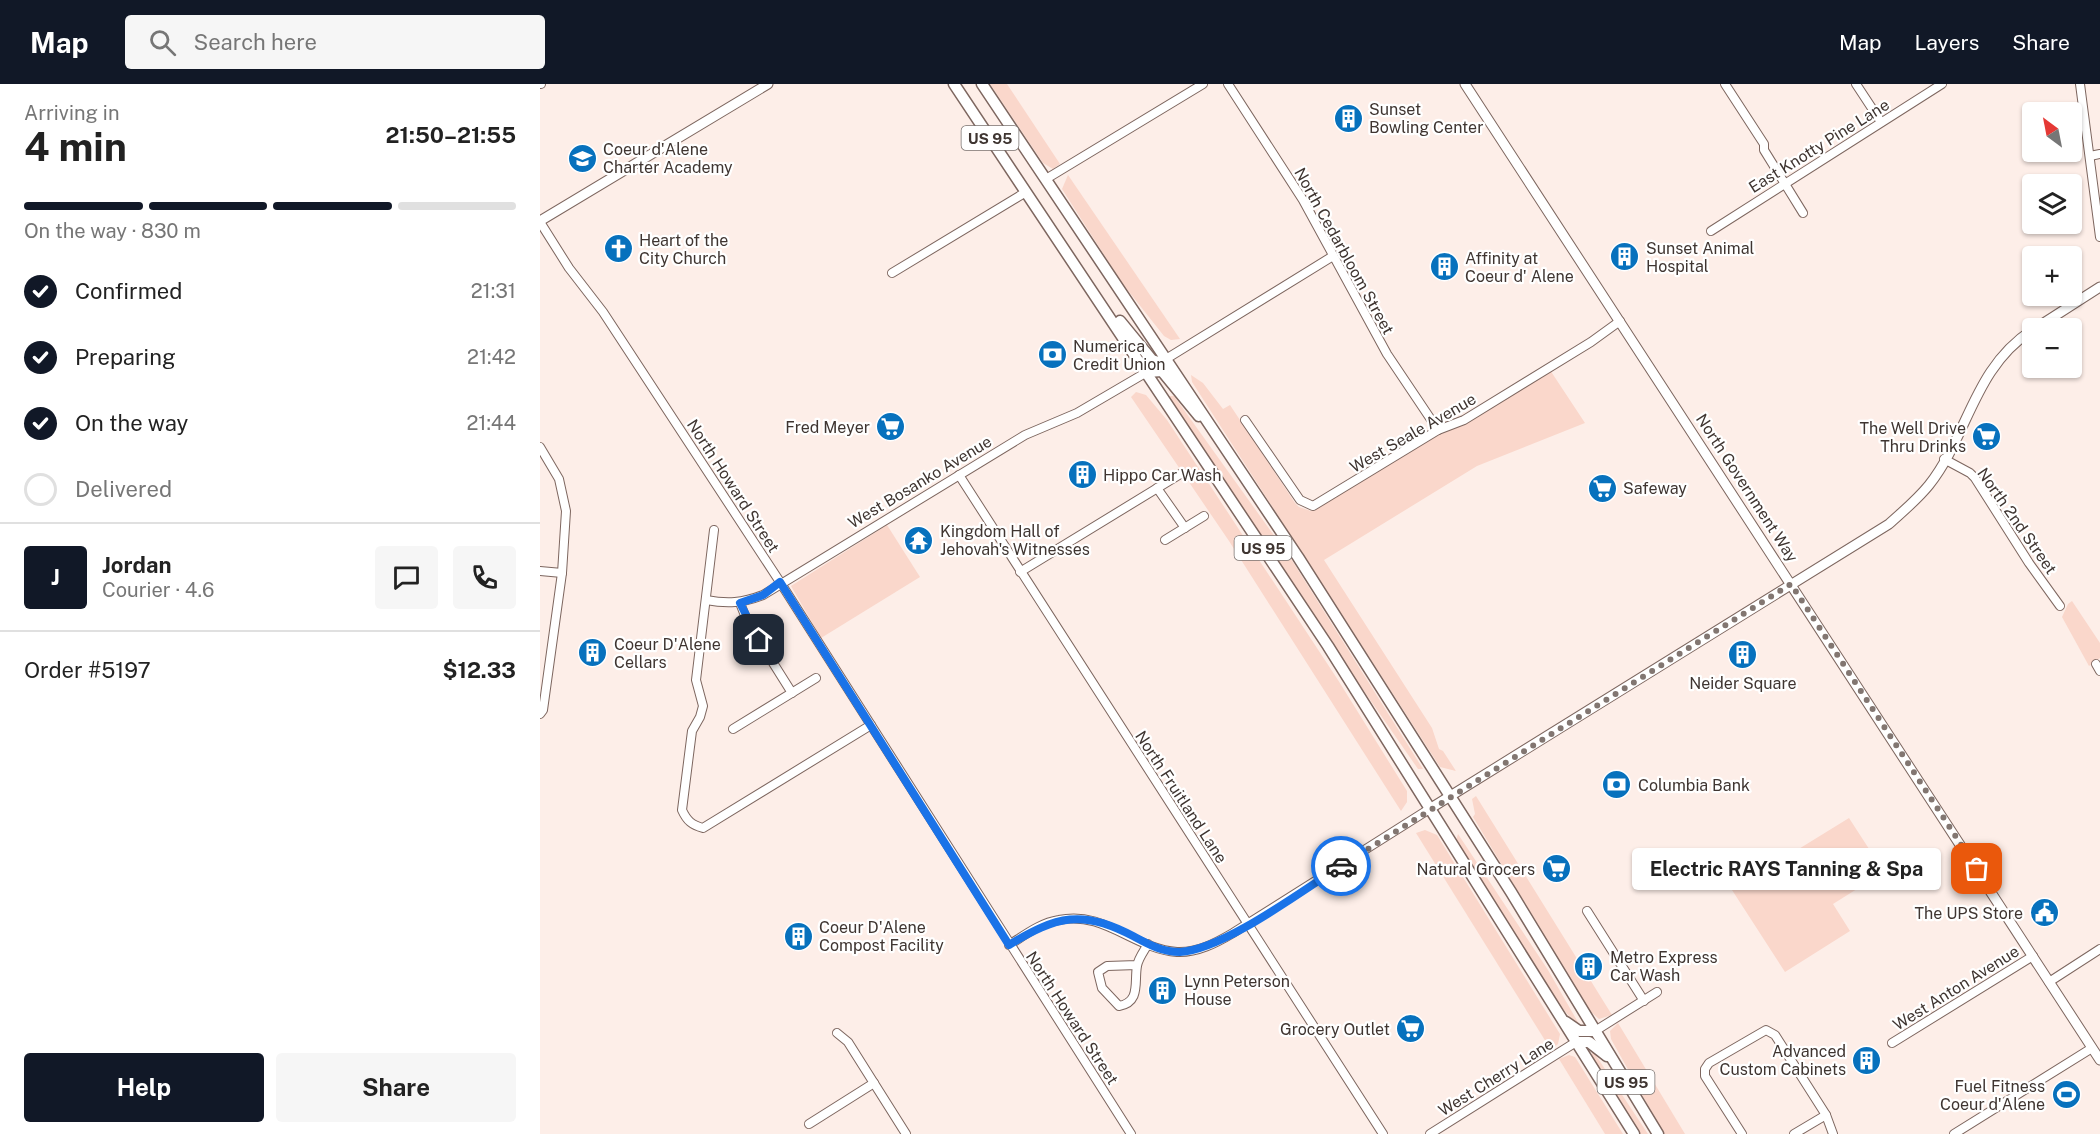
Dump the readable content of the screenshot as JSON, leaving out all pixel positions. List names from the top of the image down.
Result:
{
  "streets": {
    "highway": ["US 95"],
    "main road": ["North Government Way"],
    "street": [
      "East Knotty Pine Lane",
      "North Cedarbloom Street",
      "West Seale Avenue",
      "West Bosanko Avenue",
      "North Howard Street",
      "North 2nd Street",
      "North Fruitland Lane",
      "West Anton Avenue",
      "West Cherry Lane"
    ]
  },
  "crossings": [
    ["US 95", "West Bosanko Avenue"],
    ["US 95", "West Cherry Lane"],
    ["North Cedarbloom Street", "West Seale Avenue"],
    ["West Seale Avenue", "North Government Way"],
    ["West Bosanko Avenue", "North Howard Street"],
    ["West Bosanko Avenue", "North Fruitland Lane"],
    ["North Government Way", "West Anton Avenue"]
  ],
  "places": {
    "building": [
      "Sunset Bowling Center",
      "Sunset Animal Hospital",
      "Affinity at Coeur d' Alene",
      "Hippo Car Wash",
      "Coeur D'Alene Cellars",
      "Neider Square",
      "Coeur D'Alene Compost Facility",
      "Metro Express Car Wash",
      "Lynn Peterson House",
      "Advanced Custom Cabinets"
    ],
    "school or university": ["Coeur d'Alene Charter Academy"],
    "church": ["Heart of the City Church"],
    "bank": ["Numerica Credit Union", "Columbia Bank"],
    "supermarket": [
      "Fred Meyer",
      "The Well Drive Thru Drinks",
      "Safeway",
      "Natural Grocers",
      "Grocery Outlet"
    ],
    "temple": ["Kingdom Hall of Jehovah's Witnesses"],
    "other": ["Electric RAYS Tanning & Spa"],
    "public building": ["The UPS Store"],
    "sports": ["Fuel Fitness Coeur d'Alene"]
  },
  "north": "top left",
  "page": {
    "header": "Map",
    "search": "Search here",
    "nav": ["Map", "Layers", "Share"],
    "heading": ["4 min", "Arriving in", "21:50–21:55"],
    "panel": [
      "Jordan",
      "Courier · 4.6",
      "Order #5197",
      "$12.33"
    ],
    "map_buttons": ["+", "−"],
    "bar": "On the way · 830 m",
    "list": [
      ["Confirmed", "21:31"],
      ["Preparing", "21:42"],
      ["On the way", "21:44"],
      "Delivered"
    ],
    "round": "J",
    "bubble": "Electric RAYS Tanning & Spa",
    "buttons": ["Help", "Share"]
  }
}
